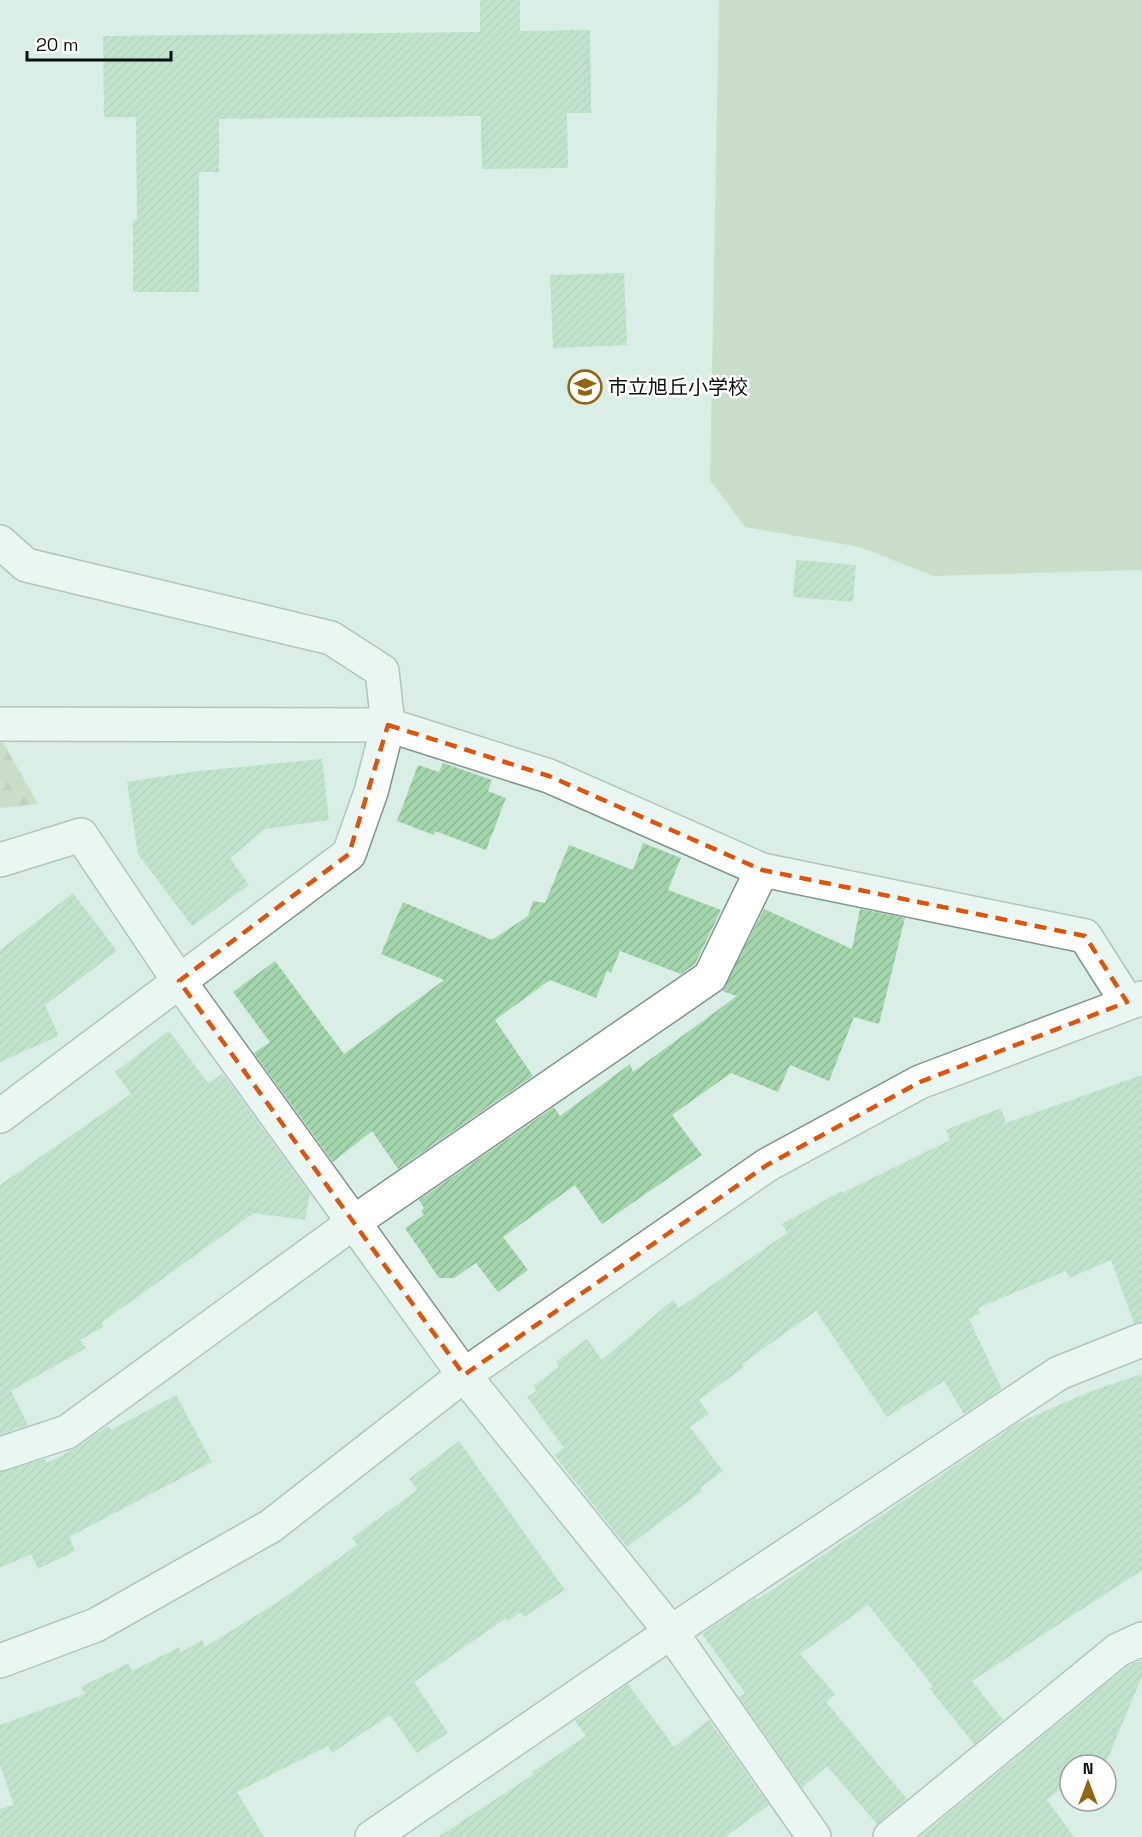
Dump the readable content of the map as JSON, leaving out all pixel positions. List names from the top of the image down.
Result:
{
  "places": {
    "school or university": ["市立旭丘小学校"]
  },
  "scale_bar": "20 m",
  "north": "top"
}
